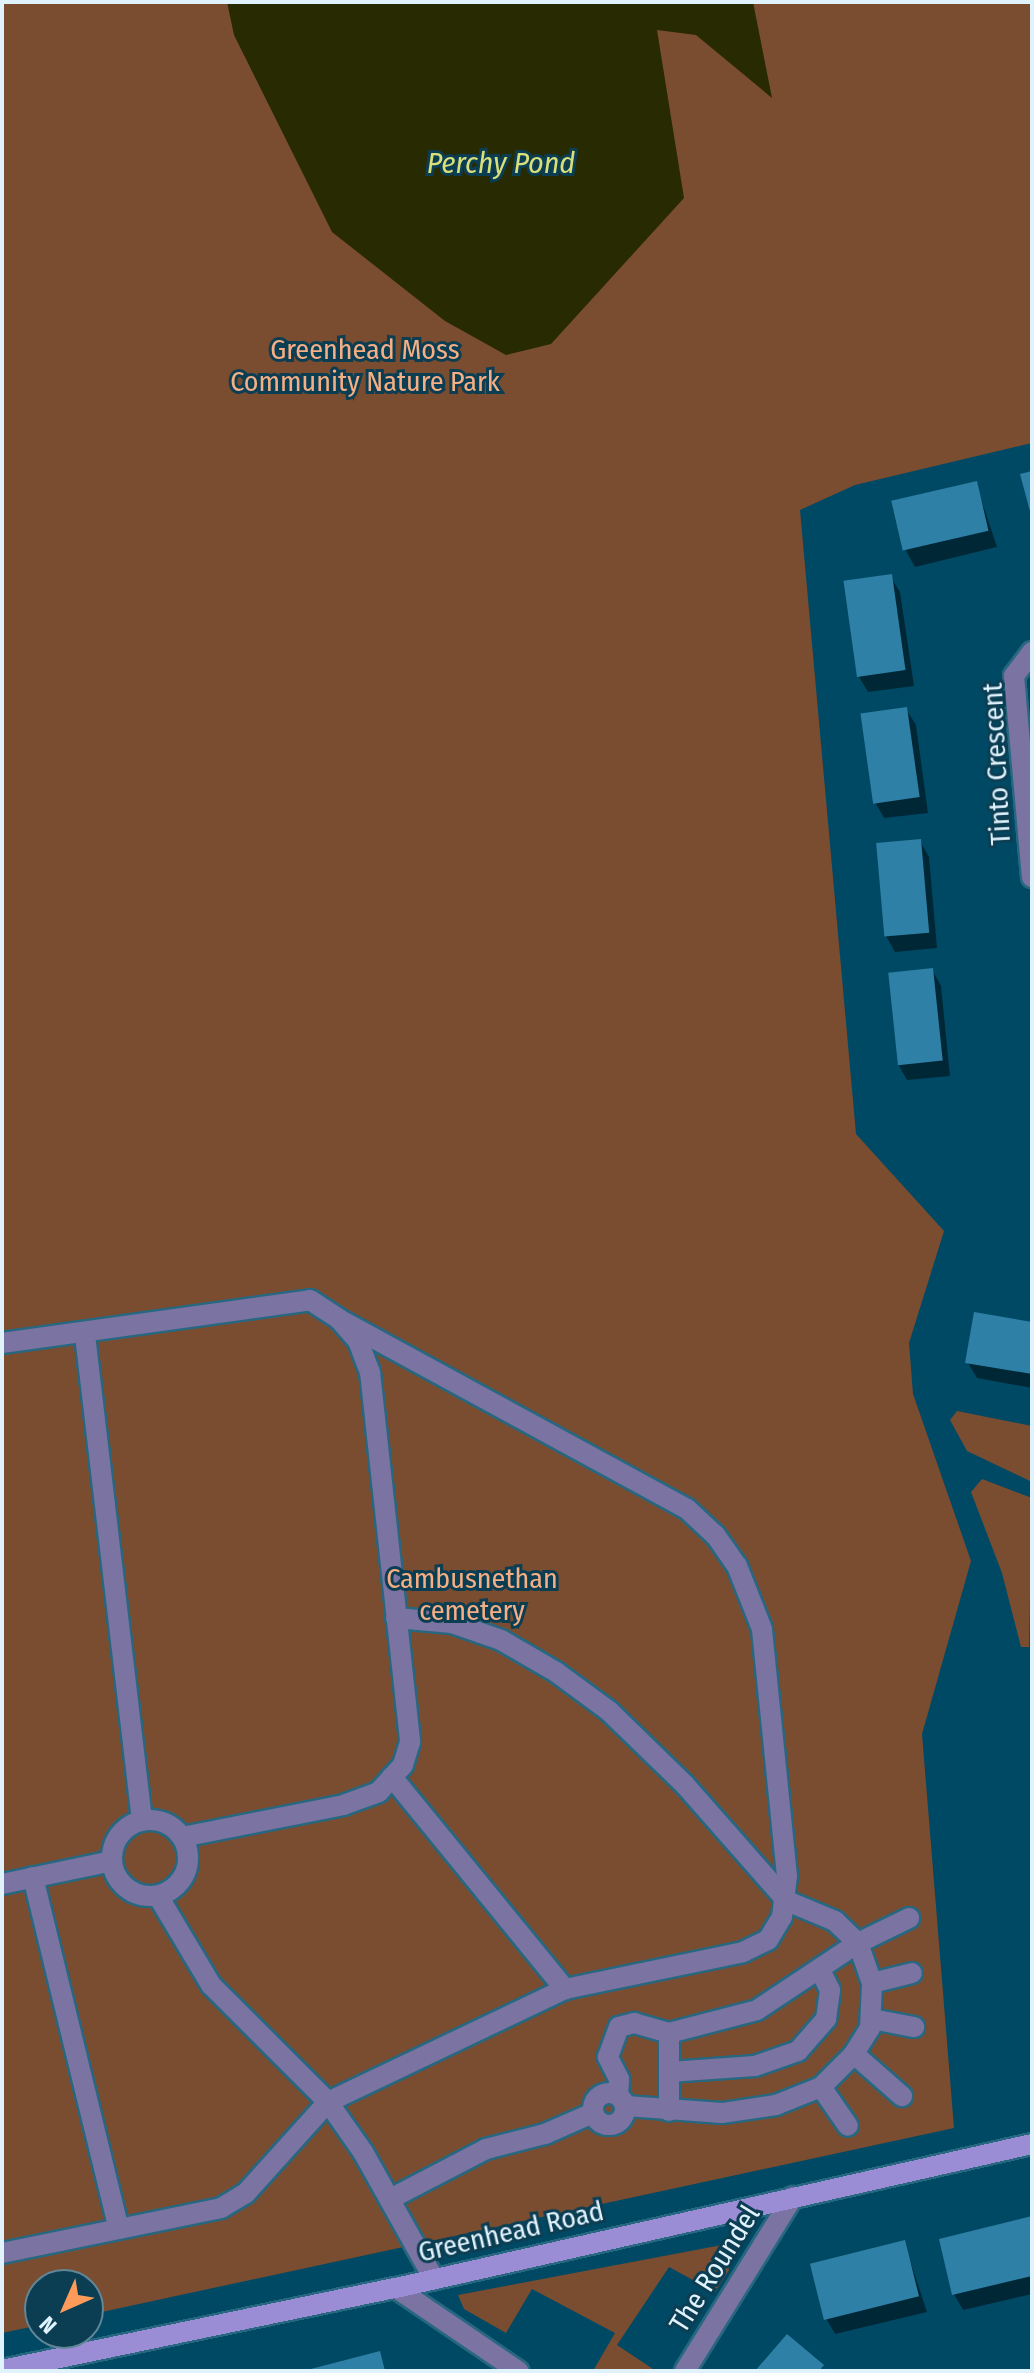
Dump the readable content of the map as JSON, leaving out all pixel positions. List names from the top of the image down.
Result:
{
  "streets": {
    "street": ["Tinto Crescent", "Greenhead Road", "The Roundel"]
  },
  "crossings": [
    ["Greenhead Road", "The Roundel"]
  ],
  "water": ["Perchy Pond"],
  "parks": ["Greenhead Moss Community Nature Park", "Cambusnethan cemetery"],
  "north": "bottom left"
}
